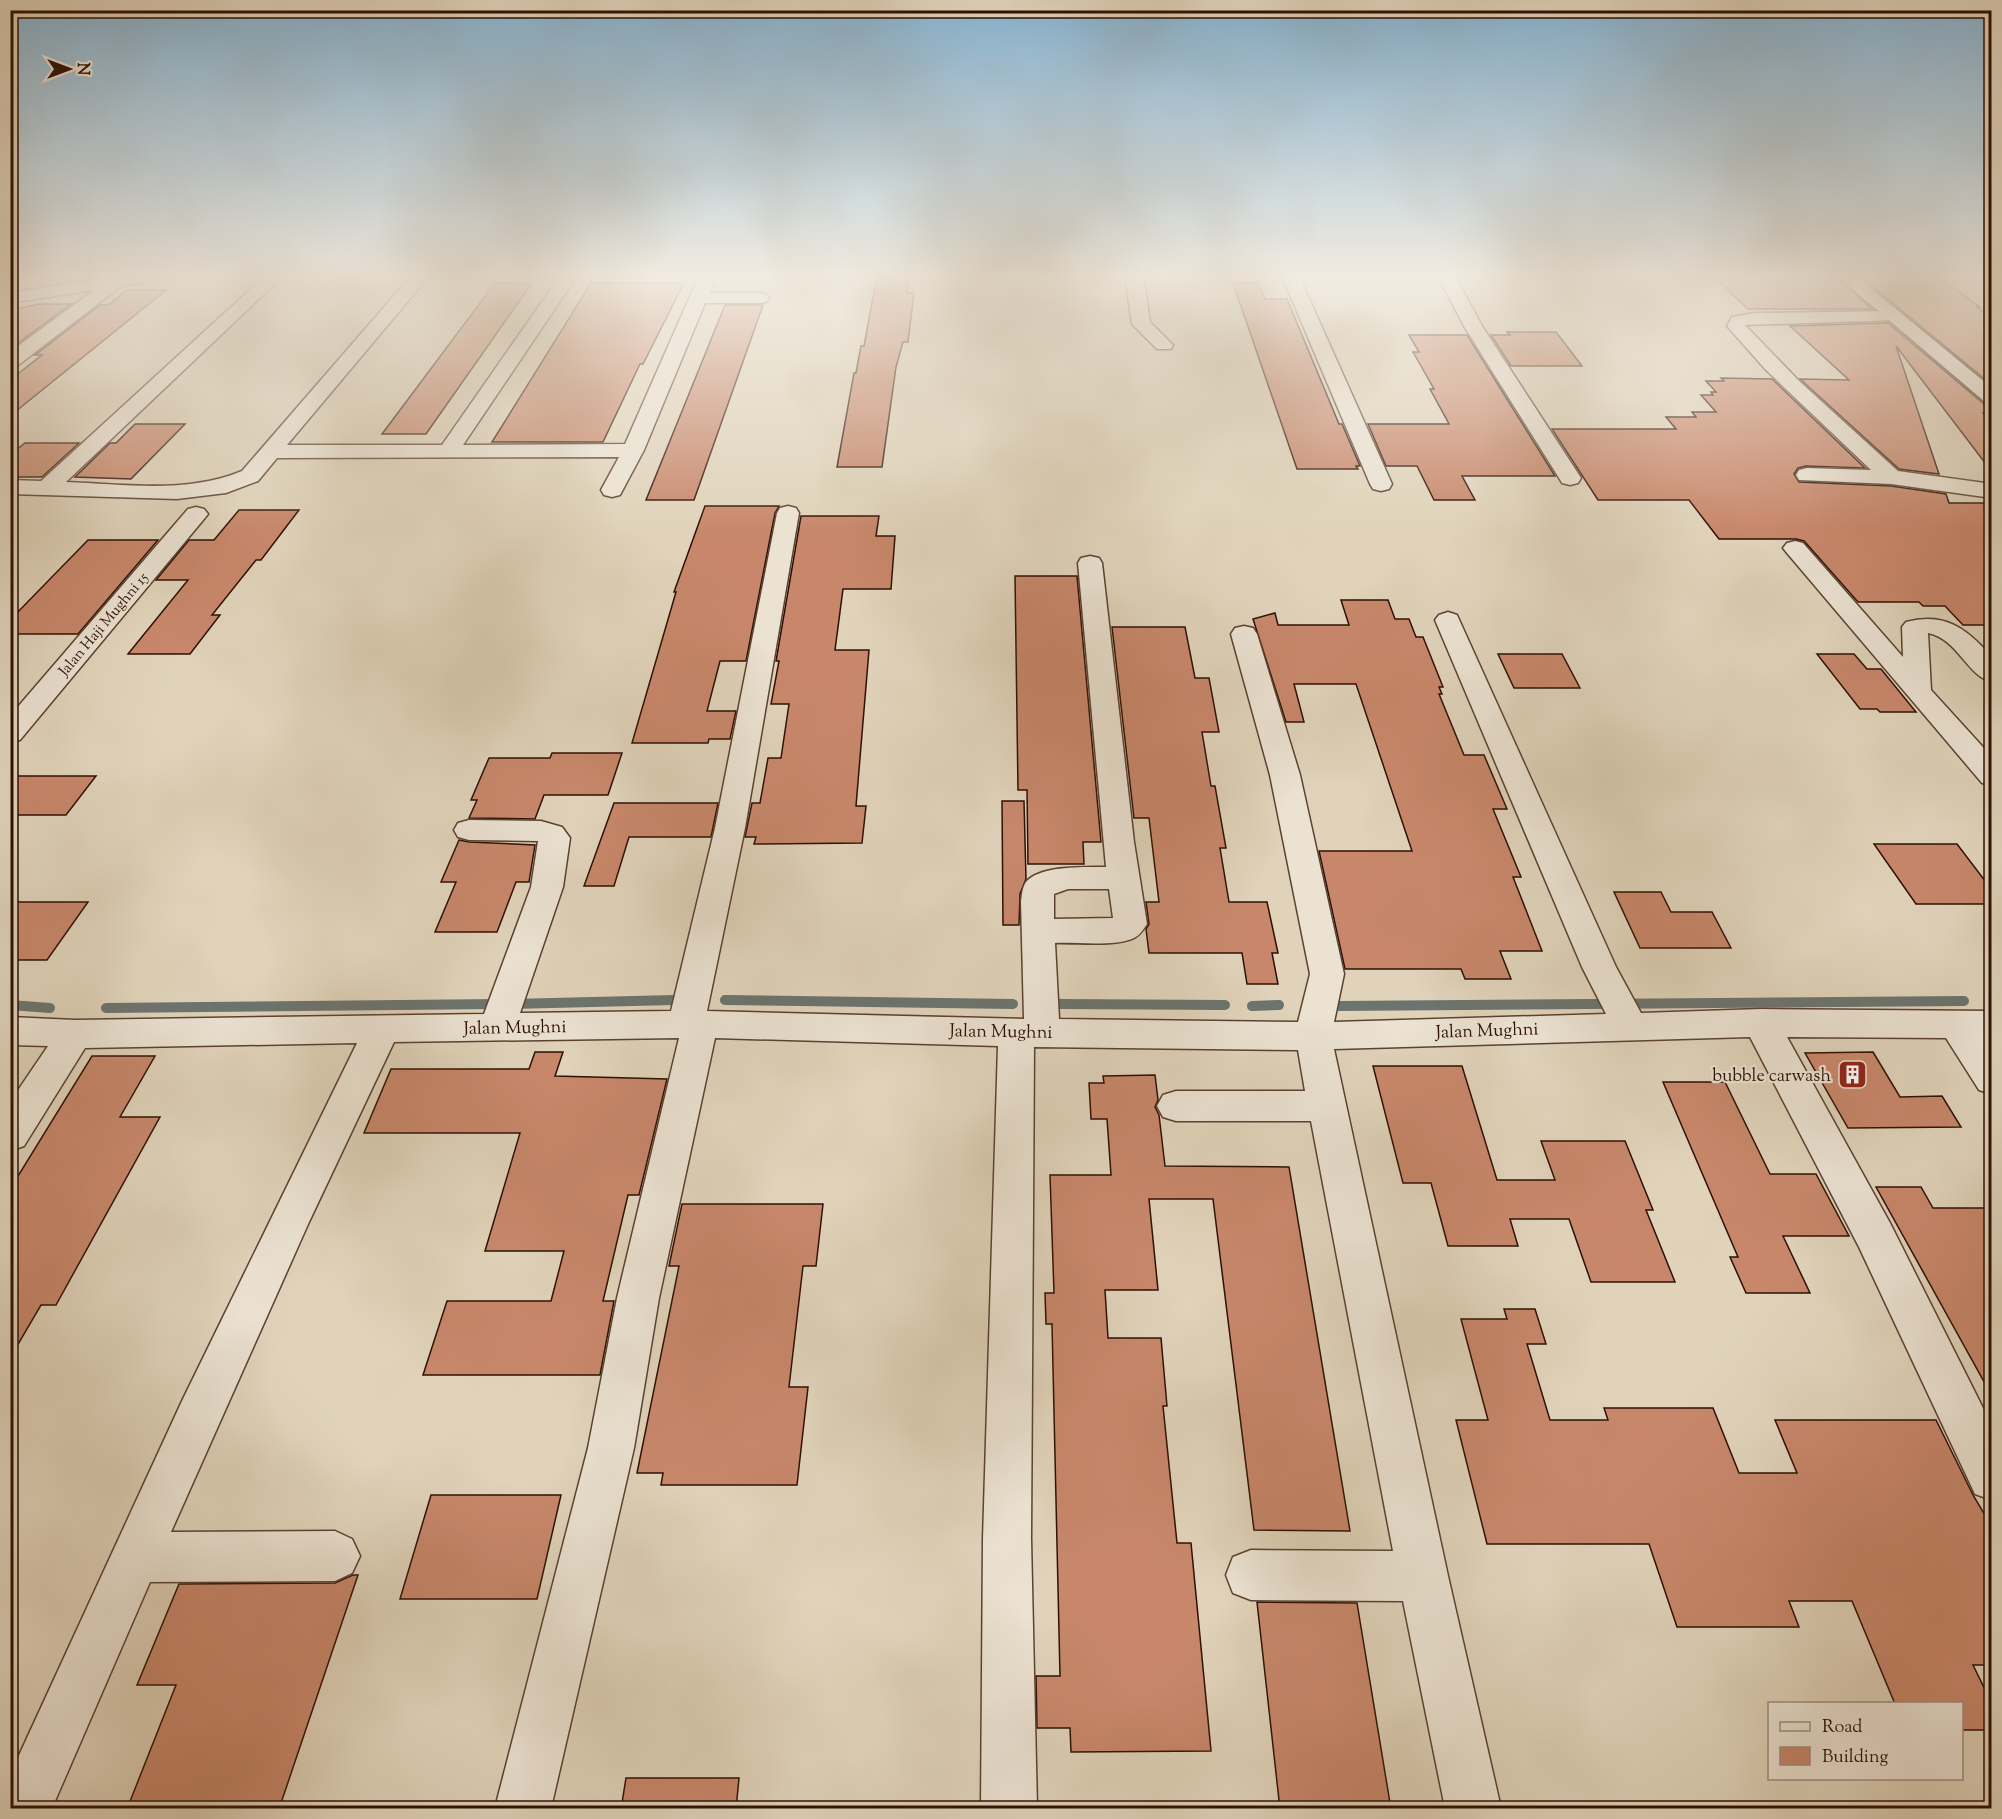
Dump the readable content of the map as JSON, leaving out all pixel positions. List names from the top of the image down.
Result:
{
  "streets": {
    "street": ["Jalan Haji Mughni 15", "Jalan Mughni"]
  },
  "places": {
    "building": ["bubble carwash"]
  },
  "legend": ["Road", "Building"],
  "north": "right"
}
